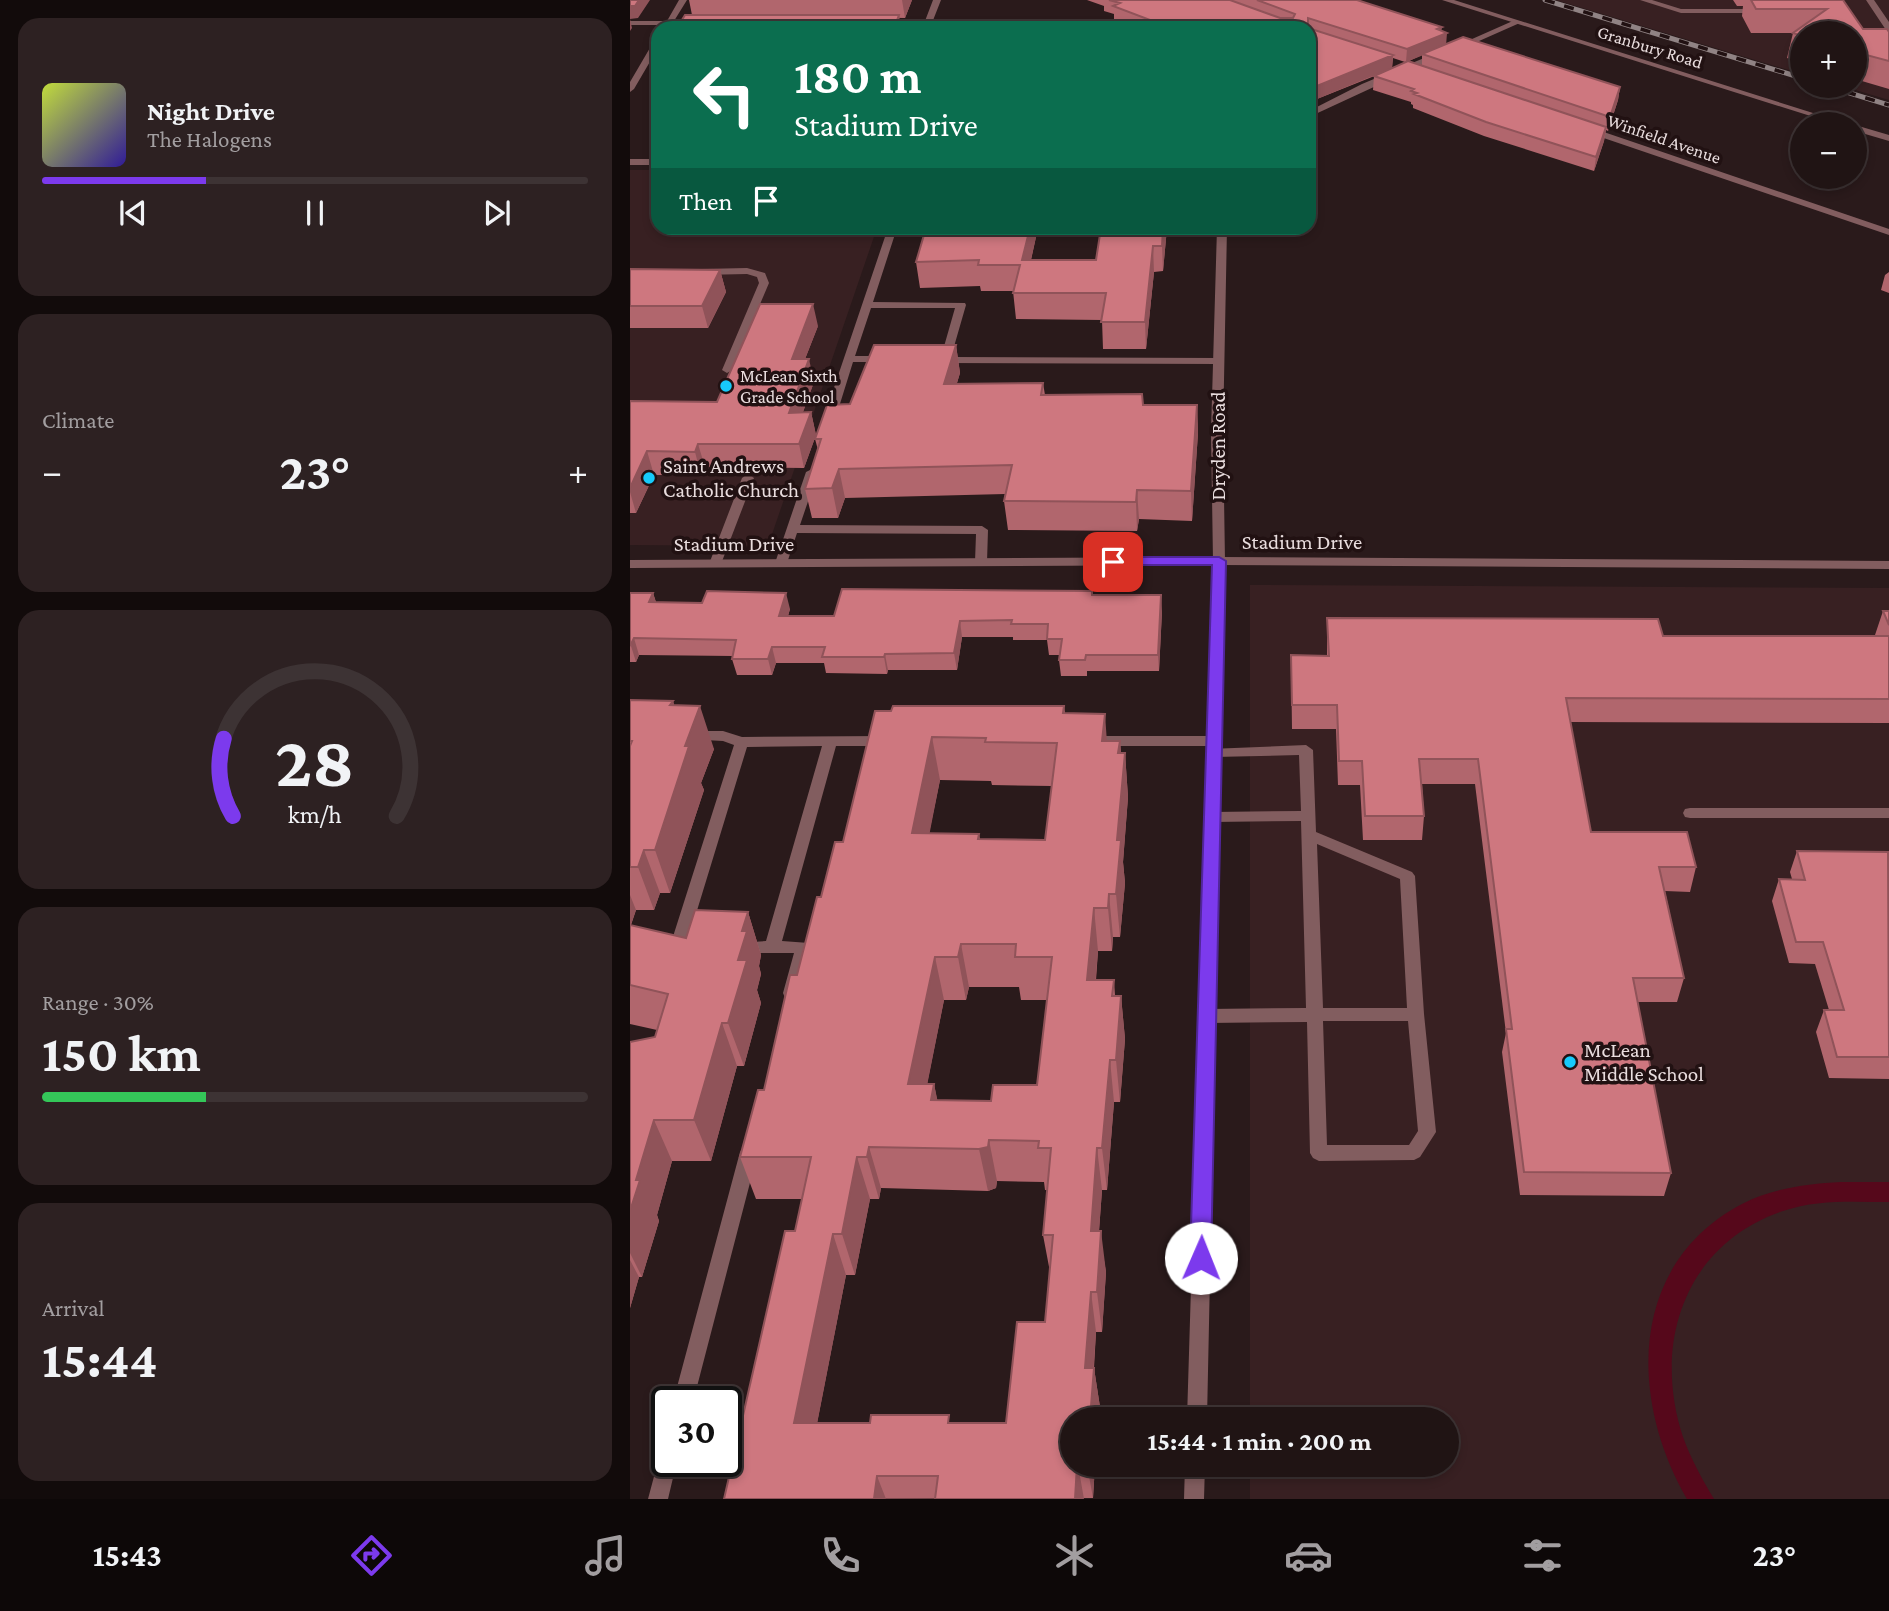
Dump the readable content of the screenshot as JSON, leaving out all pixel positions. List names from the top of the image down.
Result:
{
  "streets": {
    "street": [
      "Granbury Road",
      "Winfield Avenue",
      "Dryden Road",
      "Stadium Drive"
    ]
  },
  "crossings": [
    ["Dryden Road", "Stadium Drive"]
  ],
  "places": ["McLean Sixth Grade School", "Saint Andrews Catholic Church", "McLean Middle School"],
  "page": {
    "map_buttons": ["+", "−"],
    "turn": ["180 m", "Stadium Drive"],
    "song": ["Night Drive", "The Halogens"],
    "then": "Then",
    "tile": [
      "Climate",
      ["Range · 30%", "150 km"],
      ["Arrival", "15:44"]
    ],
    "heat": ["−", "23°", "+"],
    "limit": "30",
    "trip": "15:44 · 1 min · 200 m",
    "tabs": ["15:43", "23°"],
    "gauge": ["28", "km/h"]
  }
}
